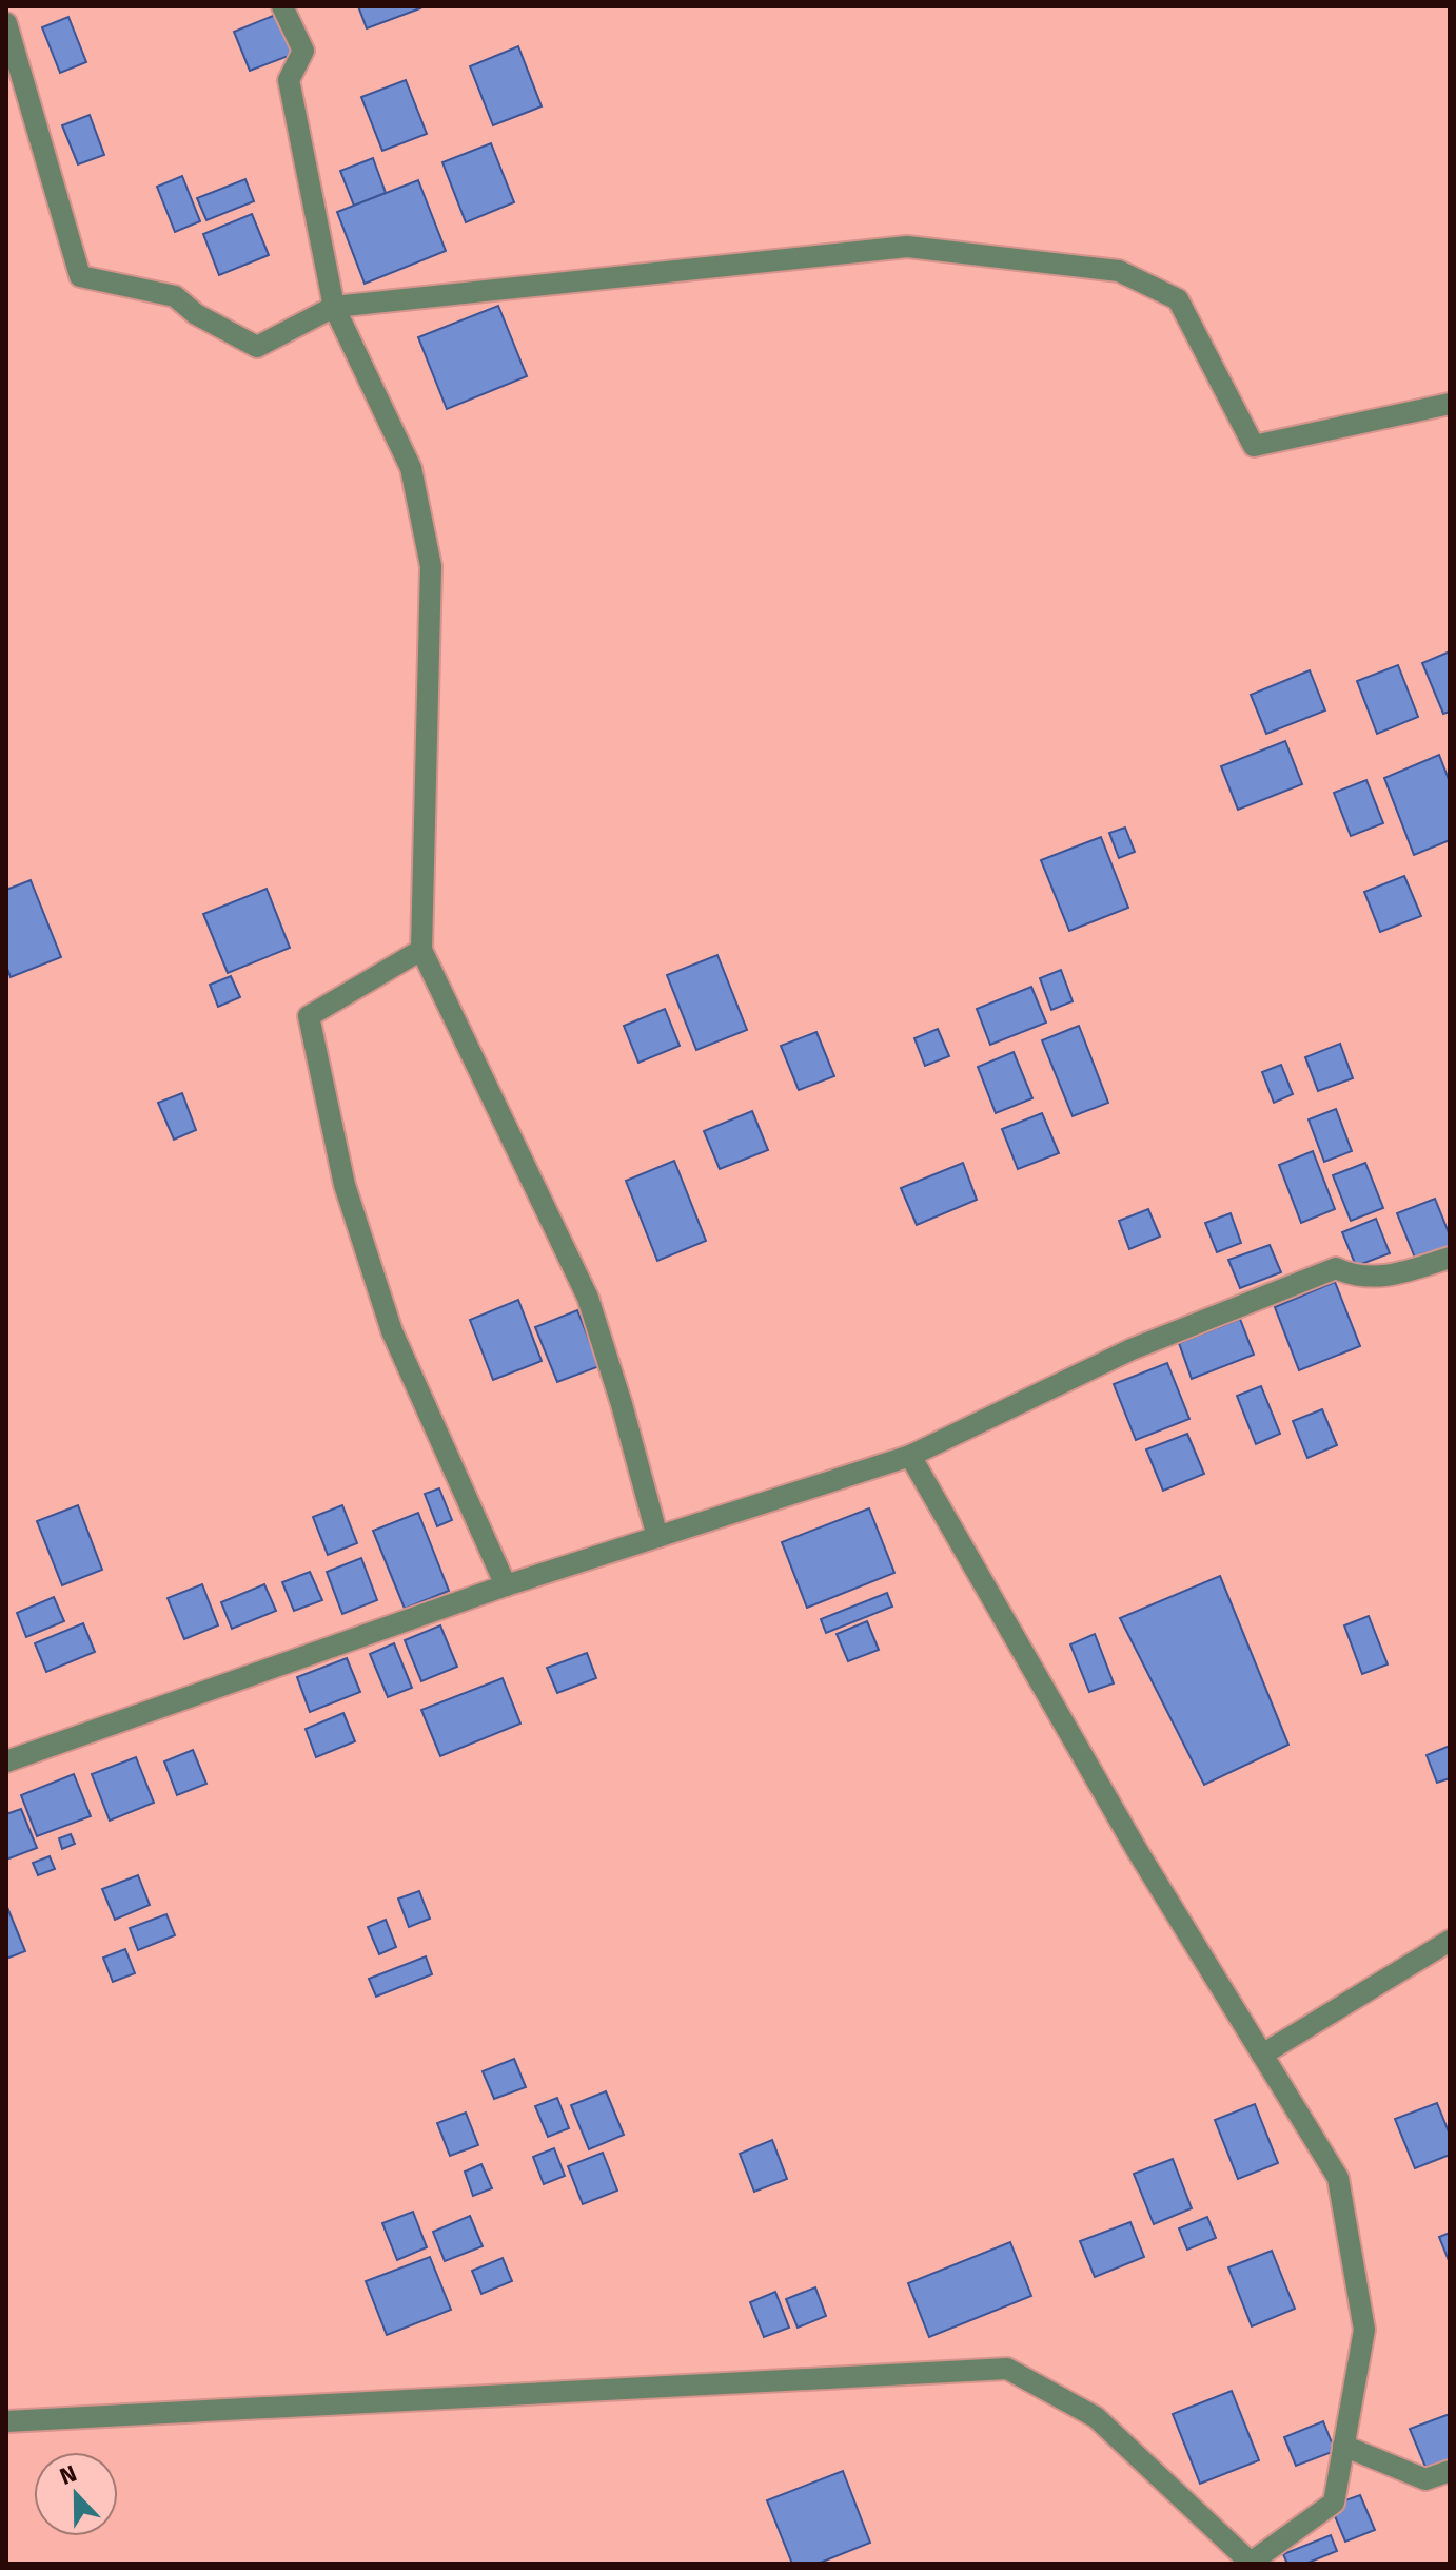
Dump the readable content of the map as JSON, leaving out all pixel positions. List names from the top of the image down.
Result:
{
  "north": "top"
}
